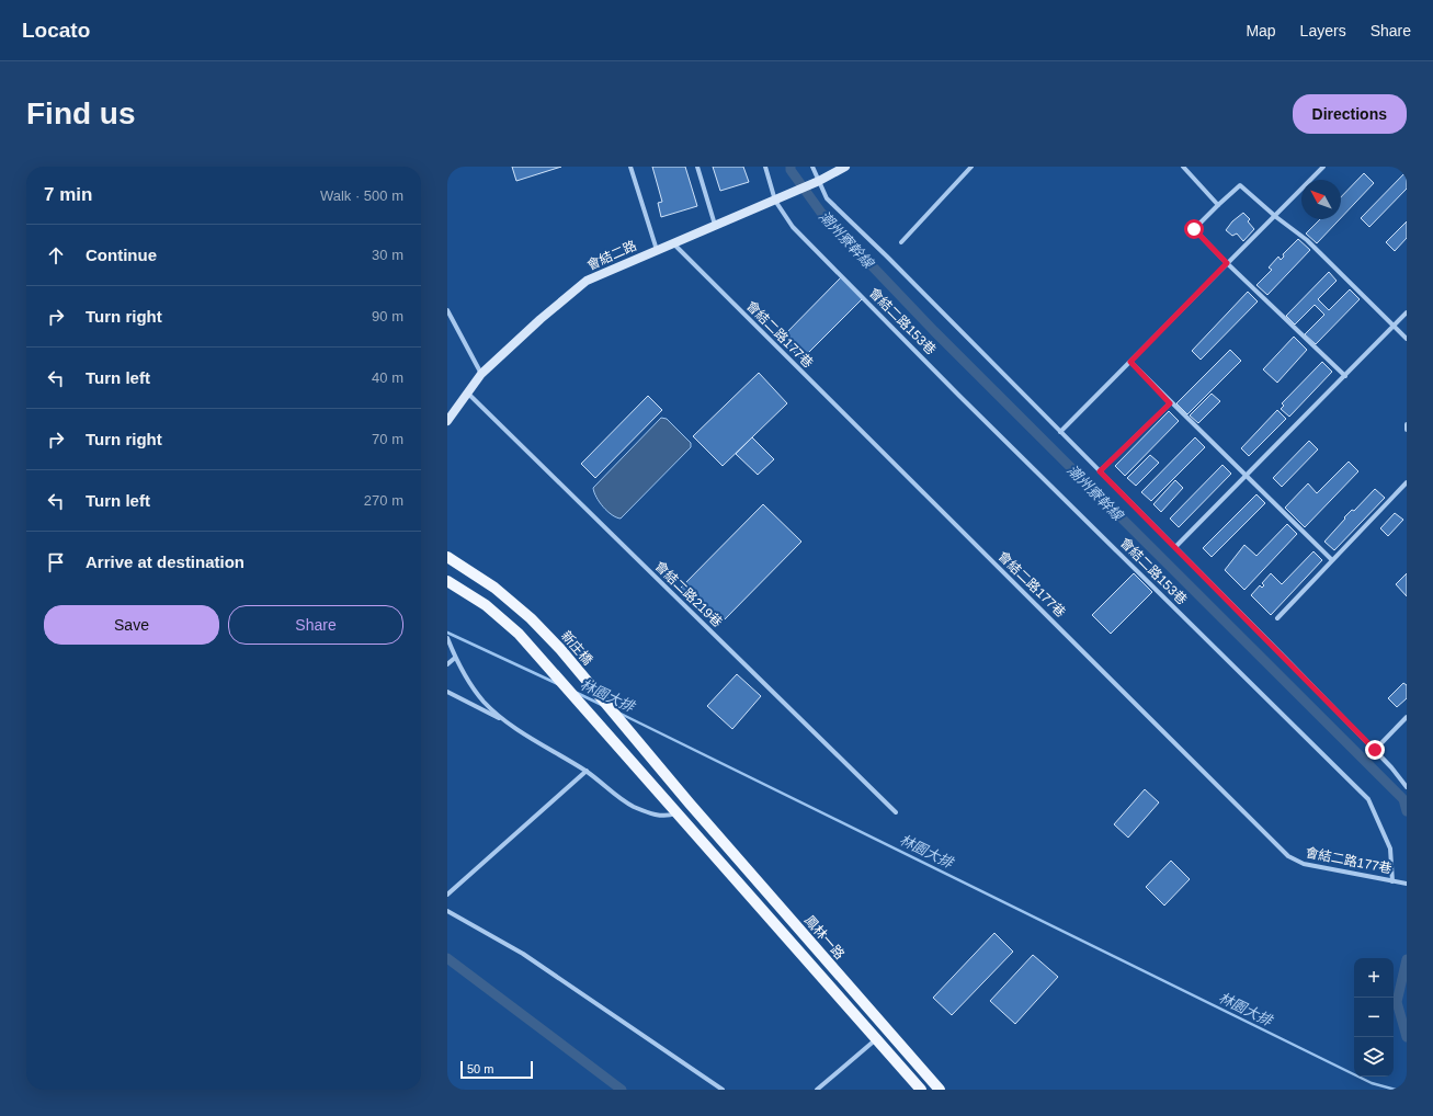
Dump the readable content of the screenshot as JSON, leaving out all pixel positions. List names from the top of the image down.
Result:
{
  "streets": {
    "main road": ["新庄橋", "鳳林一路"],
    "street": [
      "會結二路",
      "會結二路153巷",
      "會結二路177巷",
      "會結二路219巷"
    ]
  },
  "crossings": [
    ["會結二路", "會結二路153巷"],
    ["會結二路", "會結二路177巷"],
    ["會結二路", "會結二路219巷"],
    ["會結二路153巷", "會結二路177巷"],
    ["新庄橋", "鳳林一路"]
  ],
  "water": ["潮州寮幹線", "林園大排"],
  "scale_bar": "50 m",
  "north": "top left",
  "page": {
    "header": "Locato",
    "nav": ["Map", "Layers", "Share"],
    "buttons": [
      "Directions",
      ["Save", "Share"]
    ],
    "title": "Find us",
    "heading": ["7 min", "Walk · 500 m"],
    "list": [
      ["Continue", "30 m"],
      ["Turn right", "90 m"],
      ["Turn left", "40 m"],
      ["Turn right", "70 m"],
      ["Turn left", "270 m"],
      "Arrive at destination"
    ],
    "map_buttons": ["+", "−"],
    "scale": "50 m"
  }
}
